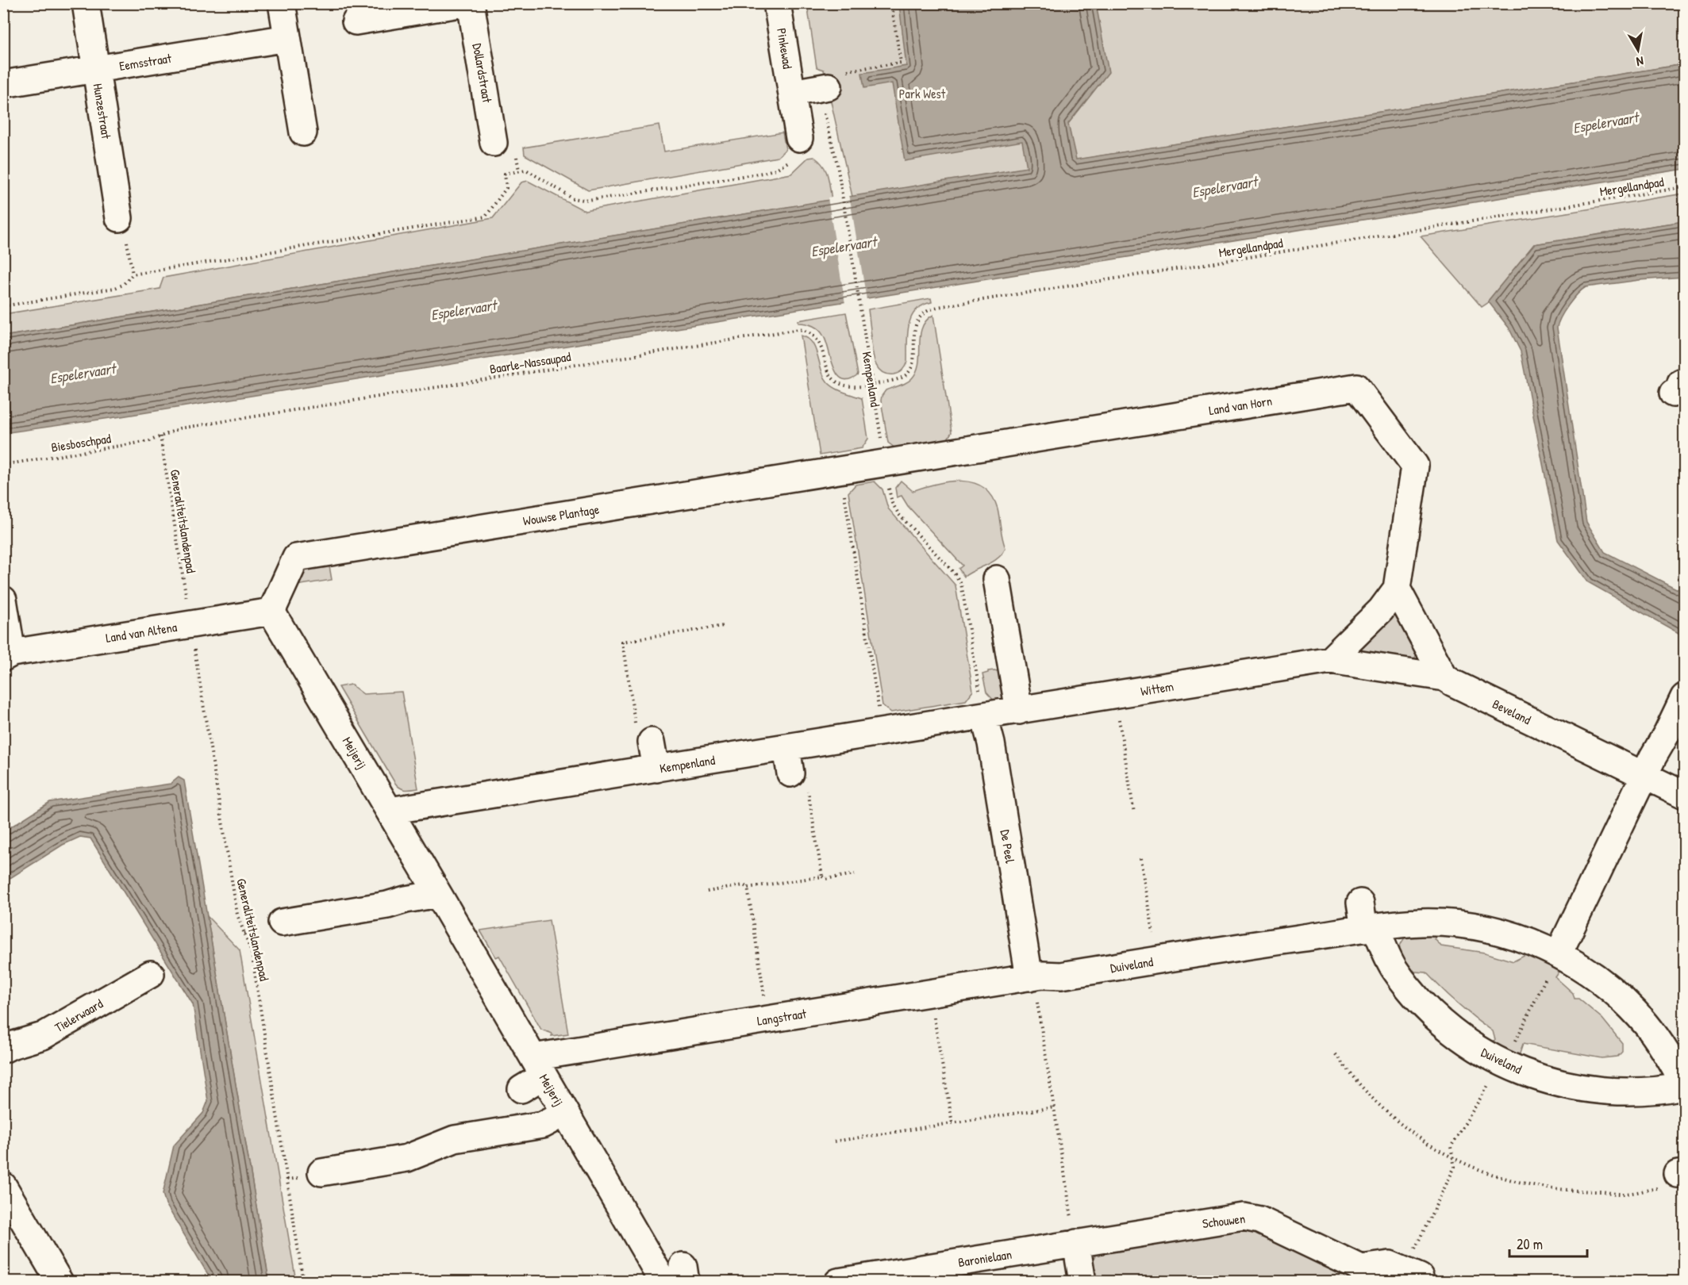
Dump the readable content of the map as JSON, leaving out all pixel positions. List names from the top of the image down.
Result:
{
  "streets": {
    "street": [
      "Pinkewad",
      "Eemsstraat",
      "Dollardstraat",
      "Hunzestraat",
      "Kempenland",
      "Land van Horn",
      "Wouwse Plantage",
      "Land van Altena",
      "Wittem",
      "Beveland",
      "Meijerij",
      "De Peel",
      "Duiveland",
      "Tielerwaard",
      "Langstraat",
      "Schouwen",
      "Baronielaan"
    ],
    "path": [
      "Mergellandpad",
      "Baarle-Nassaupad",
      "Biesboschpad",
      "Generaliteitslandenpad"
    ]
  },
  "crossings": [
    ["Eemsstraat", "Hunzestraat"],
    ["Mergellandpad", "Baarle-Nassaupad"],
    ["Mergellandpad", "Kempenland"],
    ["Baarle-Nassaupad", "Kempenland"],
    ["Baarle-Nassaupad", "Biesboschpad"],
    ["Baarle-Nassaupad", "Generaliteitslandenpad"],
    ["Kempenland", "Land van Horn"],
    ["Kempenland", "Wouwse Plantage"],
    ["Kempenland", "Wittem"],
    ["Kempenland", "Meijerij"],
    ["Kempenland", "De Peel"],
    ["Land van Horn", "Wouwse Plantage"],
    ["Land van Horn", "Wittem"],
    ["Land van Horn", "Beveland"],
    ["Biesboschpad", "Generaliteitslandenpad"],
    ["Wouwse Plantage", "Land van Altena"],
    ["Wouwse Plantage", "Meijerij"],
    ["Land van Altena", "Meijerij"],
    ["Wittem", "Beveland"],
    ["Wittem", "De Peel"],
    ["Meijerij", "Langstraat"],
    ["De Peel", "Duiveland"],
    ["De Peel", "Langstraat"],
    ["Duiveland", "Langstraat"],
    ["Schouwen", "Baronielaan"]
  ],
  "water": ["Espelervaart"],
  "parks": ["Park West"],
  "scale_bar": "20 m",
  "north": "bottom"
}
